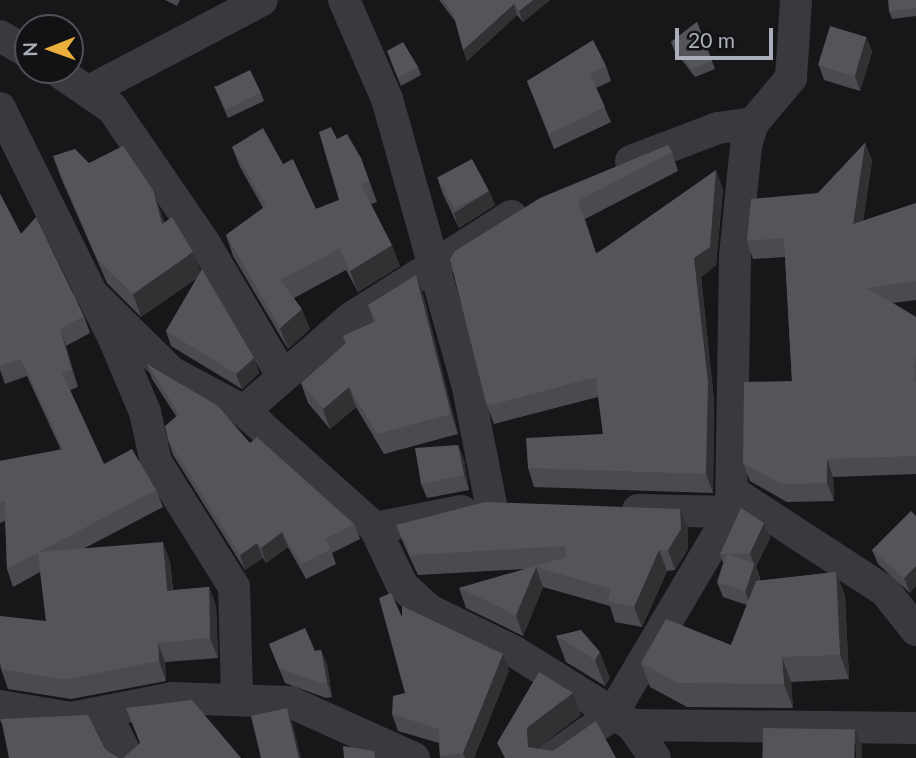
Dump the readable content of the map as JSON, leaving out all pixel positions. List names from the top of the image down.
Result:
{
  "scale_bar": "20 m",
  "north": "left"
}
